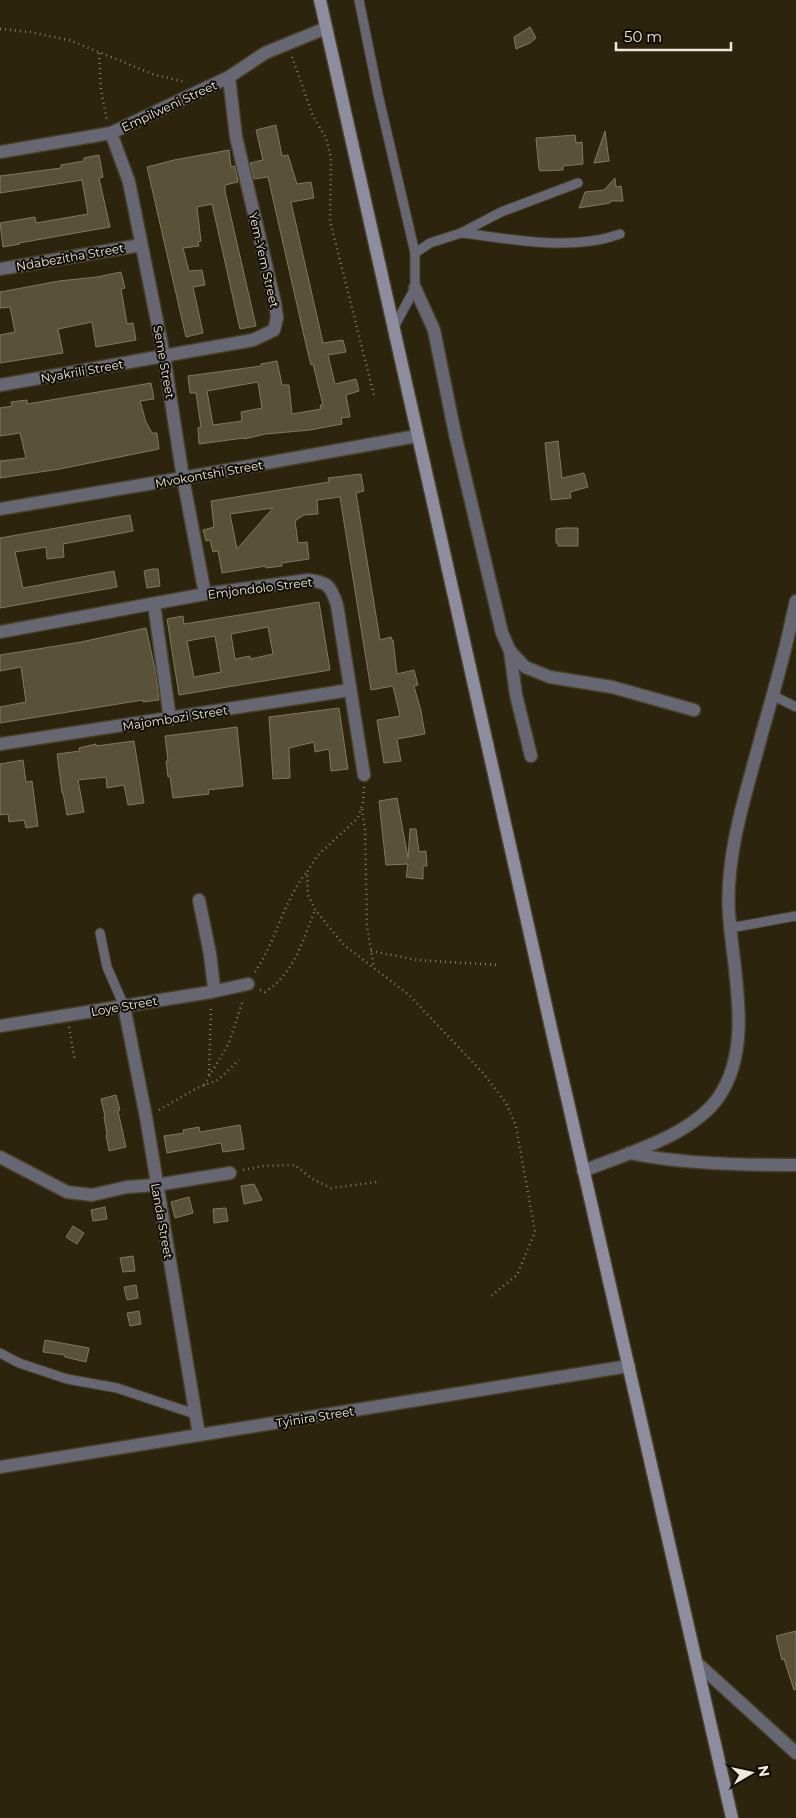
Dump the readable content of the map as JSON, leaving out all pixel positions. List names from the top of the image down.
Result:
{
  "streets": {
    "street": [
      "Empilweni Street",
      "Ndabezitha Street",
      "Yem-Yem Street",
      "Seme Street",
      "Nyakrili Street",
      "Mvokontshi Street",
      "Emjondolo Street",
      "Majombozi Street",
      "Loye Street",
      "Landa Street",
      "Tyinira Street"
    ]
  },
  "crossings": [
    ["Empilweni Street", "Yem-Yem Street"],
    ["Empilweni Street", "Seme Street"],
    ["Ndabezitha Street", "Seme Street"],
    ["Yem-Yem Street", "Seme Street"],
    ["Yem-Yem Street", "Nyakrili Street"],
    ["Seme Street", "Nyakrili Street"],
    ["Seme Street", "Mvokontshi Street"],
    ["Seme Street", "Emjondolo Street"],
    ["Emjondolo Street", "Majombozi Street"],
    ["Loye Street", "Landa Street"],
    ["Landa Street", "Tyinira Street"]
  ],
  "scale_bar": "50 m",
  "north": "right"
}
